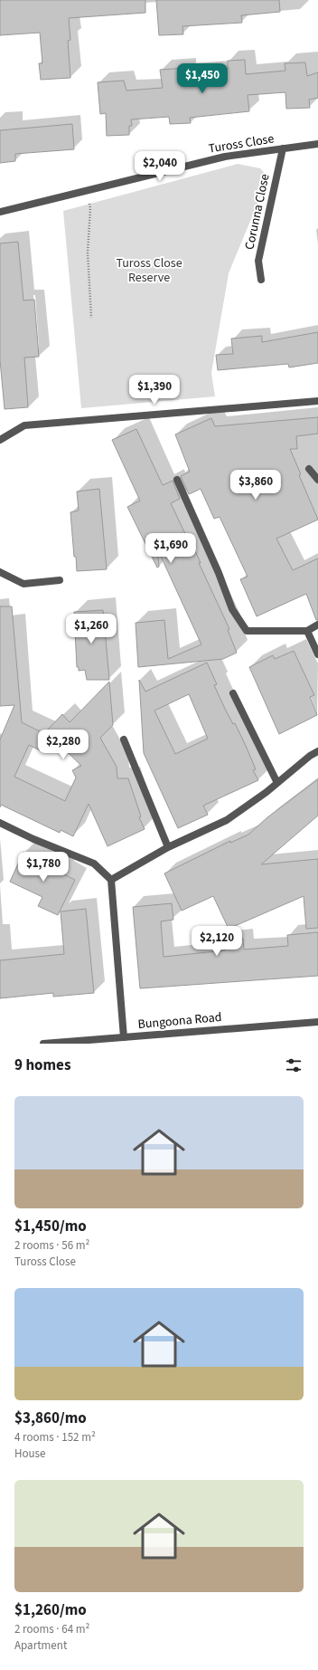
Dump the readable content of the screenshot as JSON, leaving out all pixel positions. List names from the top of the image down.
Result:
{
  "streets": {
    "street": ["Tuross Close", "Corunna Close", "Bungoona Road"]
  },
  "crossings": [
    ["Tuross Close", "Corunna Close"]
  ],
  "parks": ["Tuross Close Reserve"],
  "page": {
    "price": [
      "$1,450",
      "$2,040",
      "$1,390",
      "$3,860",
      "$1,690",
      "$1,260",
      "$2,280",
      "$1,780",
      "$2,120"
    ],
    "heading": "9 homes",
    "list": [
      {
        "name": "$1,450/mo",
        "note": "2 rooms · 56 m² · Tuross Close"
      },
      {
        "name": "$3,860/mo",
        "note": "4 rooms · 152 m² · House"
      },
      {
        "name": "$1,260/mo",
        "note": "2 rooms · 64 m² · Apartment"
      }
    ]
  }
}
